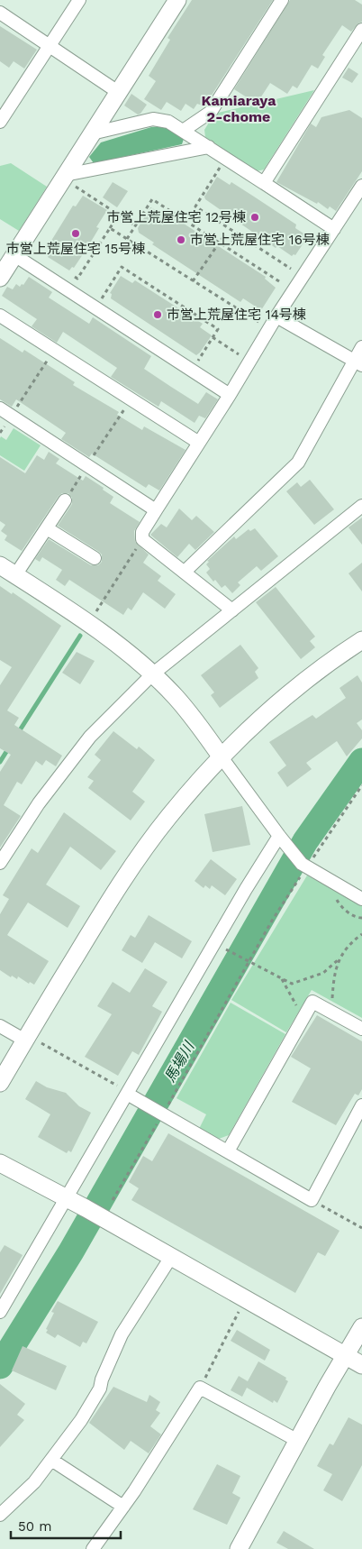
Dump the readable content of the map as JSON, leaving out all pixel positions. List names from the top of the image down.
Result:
{
  "districts": ["Kamiaraya 2-chome"],
  "water": ["馬場川"],
  "places": [
    "市営上荒屋住宅 12号棟",
    "市営上荒屋住宅 15号棟",
    "市営上荒屋住宅 16号棟",
    "市営上荒屋住宅 14号棟"
  ],
  "scale_bar": "50 m"
}
